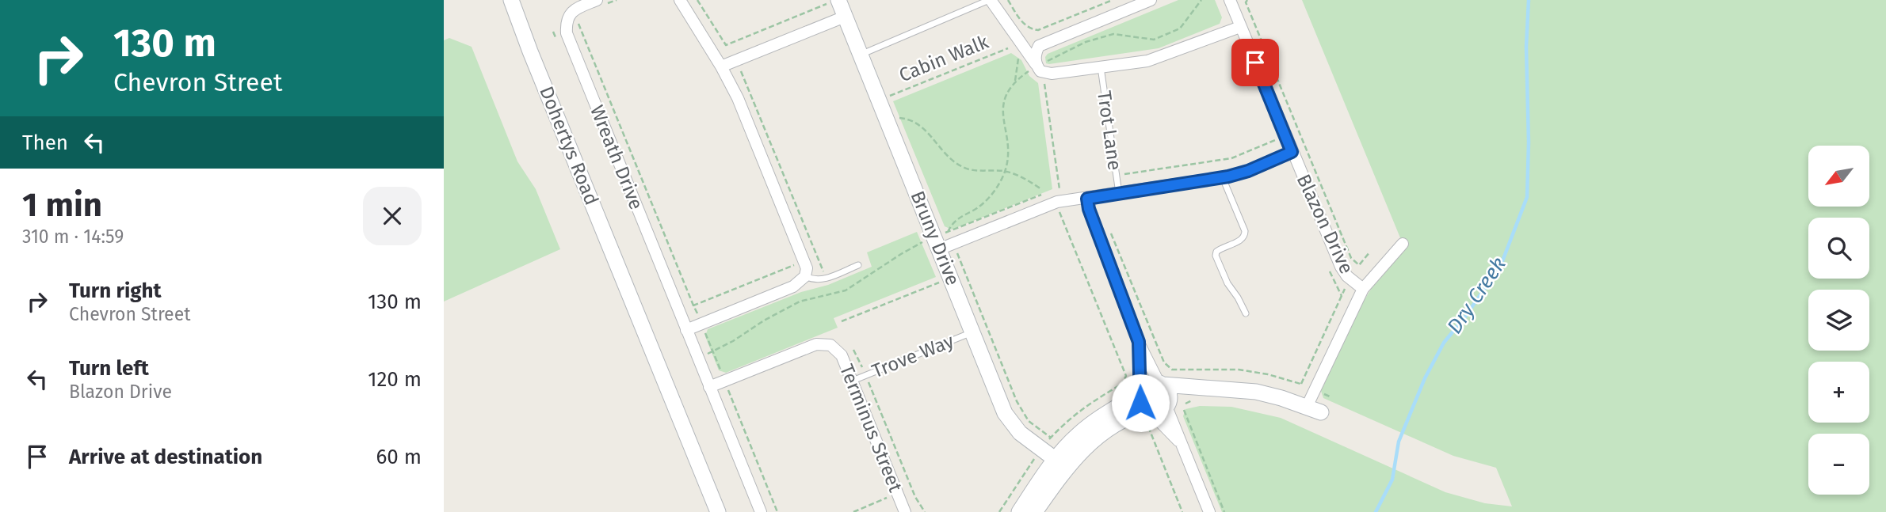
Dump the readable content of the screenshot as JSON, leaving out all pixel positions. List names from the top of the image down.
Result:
{
  "streets": {
    "street": [
      "Dohertys Road",
      "Wreath Drive",
      "Blazon Drive",
      "Bruny Drive",
      "Terminus Street"
    ],
    "lane": ["Trot Lane", "Trove Way"],
    "path": ["Cabin Walk"]
  },
  "crossings": [
    ["Wreath Drive", "Terminus Street"],
    ["Bruny Drive", "Trove Way"],
    ["Trove Way", "Terminus Street"]
  ],
  "water": ["Dry Creek"],
  "north": "bottom left",
  "page": {
    "turn": ["130 m", "Chevron Street"],
    "then": "Then",
    "map_buttons": ["+", "−"],
    "heading": ["1 min", "310 m · 14:59"],
    "list": [
      {
        "name": "Turn right",
        "note": "Chevron Street",
        "value": "130 m"
      },
      {
        "name": "Turn left",
        "note": "Blazon Drive",
        "value": "120 m"
      },
      {
        "name": "Arrive at destination",
        "value": "60 m"
      }
    ]
  }
}
